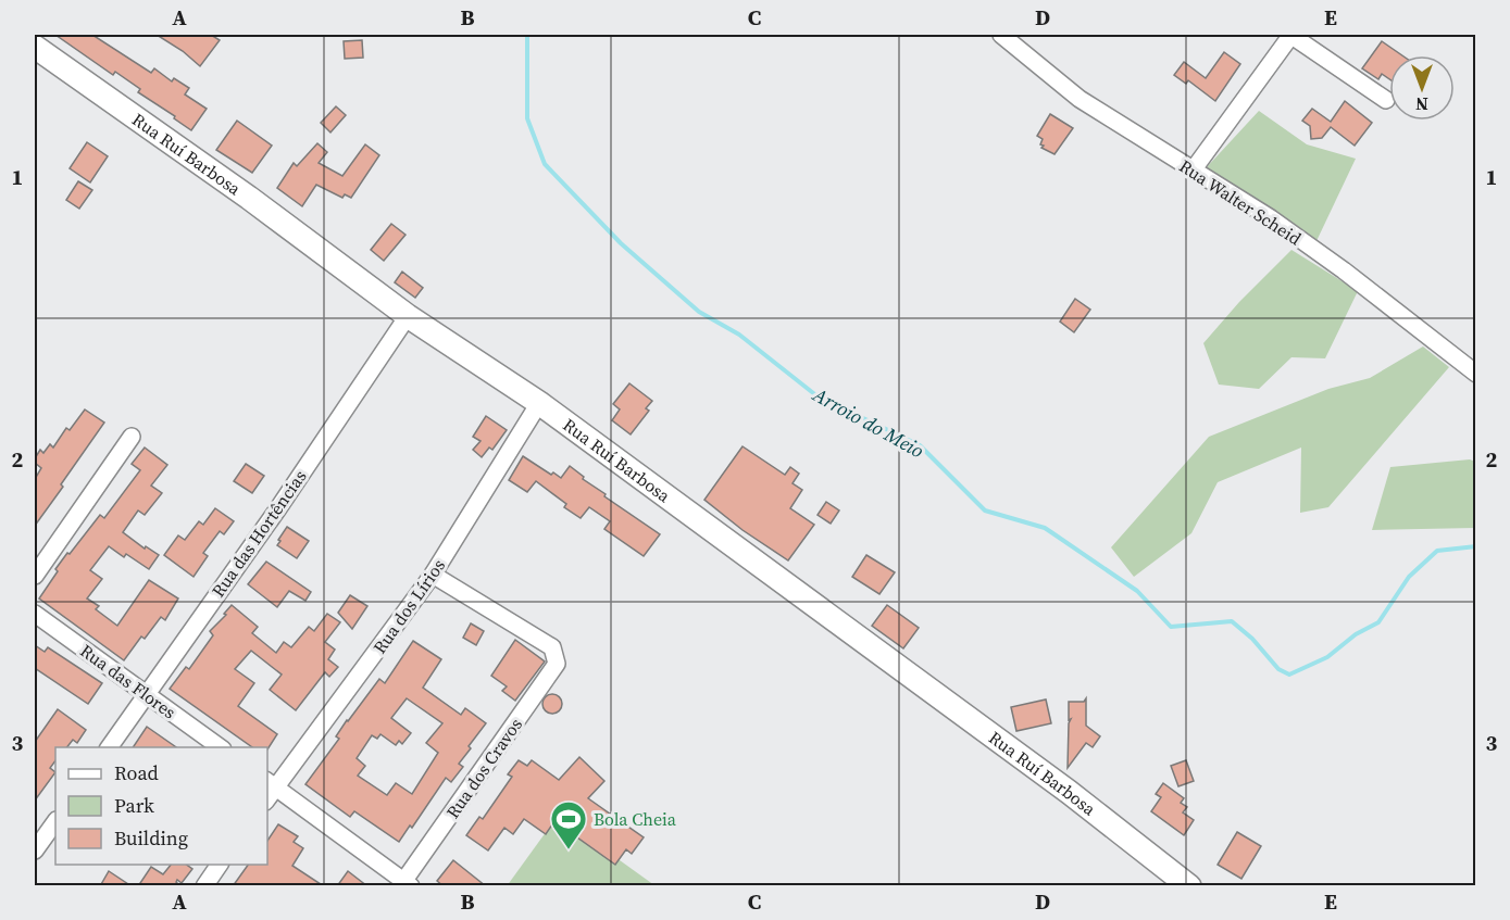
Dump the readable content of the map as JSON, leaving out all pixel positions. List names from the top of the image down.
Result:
{
  "streets": {
    "main road": ["Rua Ruí Barbosa"],
    "street": [
      "Rua Walter Scheid",
      "Rua das Hortências",
      "Rua dos Lírios",
      "Rua das Flores",
      "Rua dos Cravos"
    ]
  },
  "crossings": [
    ["Rua Ruí Barbosa", "Rua das Hortências"],
    ["Rua Ruí Barbosa", "Rua dos Lírios"],
    ["Rua das Hortências", "Rua das Flores"],
    ["Rua dos Lírios", "Rua dos Cravos"]
  ],
  "water": ["Arroio do Meio"],
  "places": {
    "sports": ["Bola Cheia"]
  },
  "legend": ["Road", "Park", "Building"],
  "north": "bottom",
  "grid": {
    "columns": [
      "A",
      "B",
      "C",
      "D",
      "E"
    ],
    "rows": ["1", "2", "3"]
  }
}
